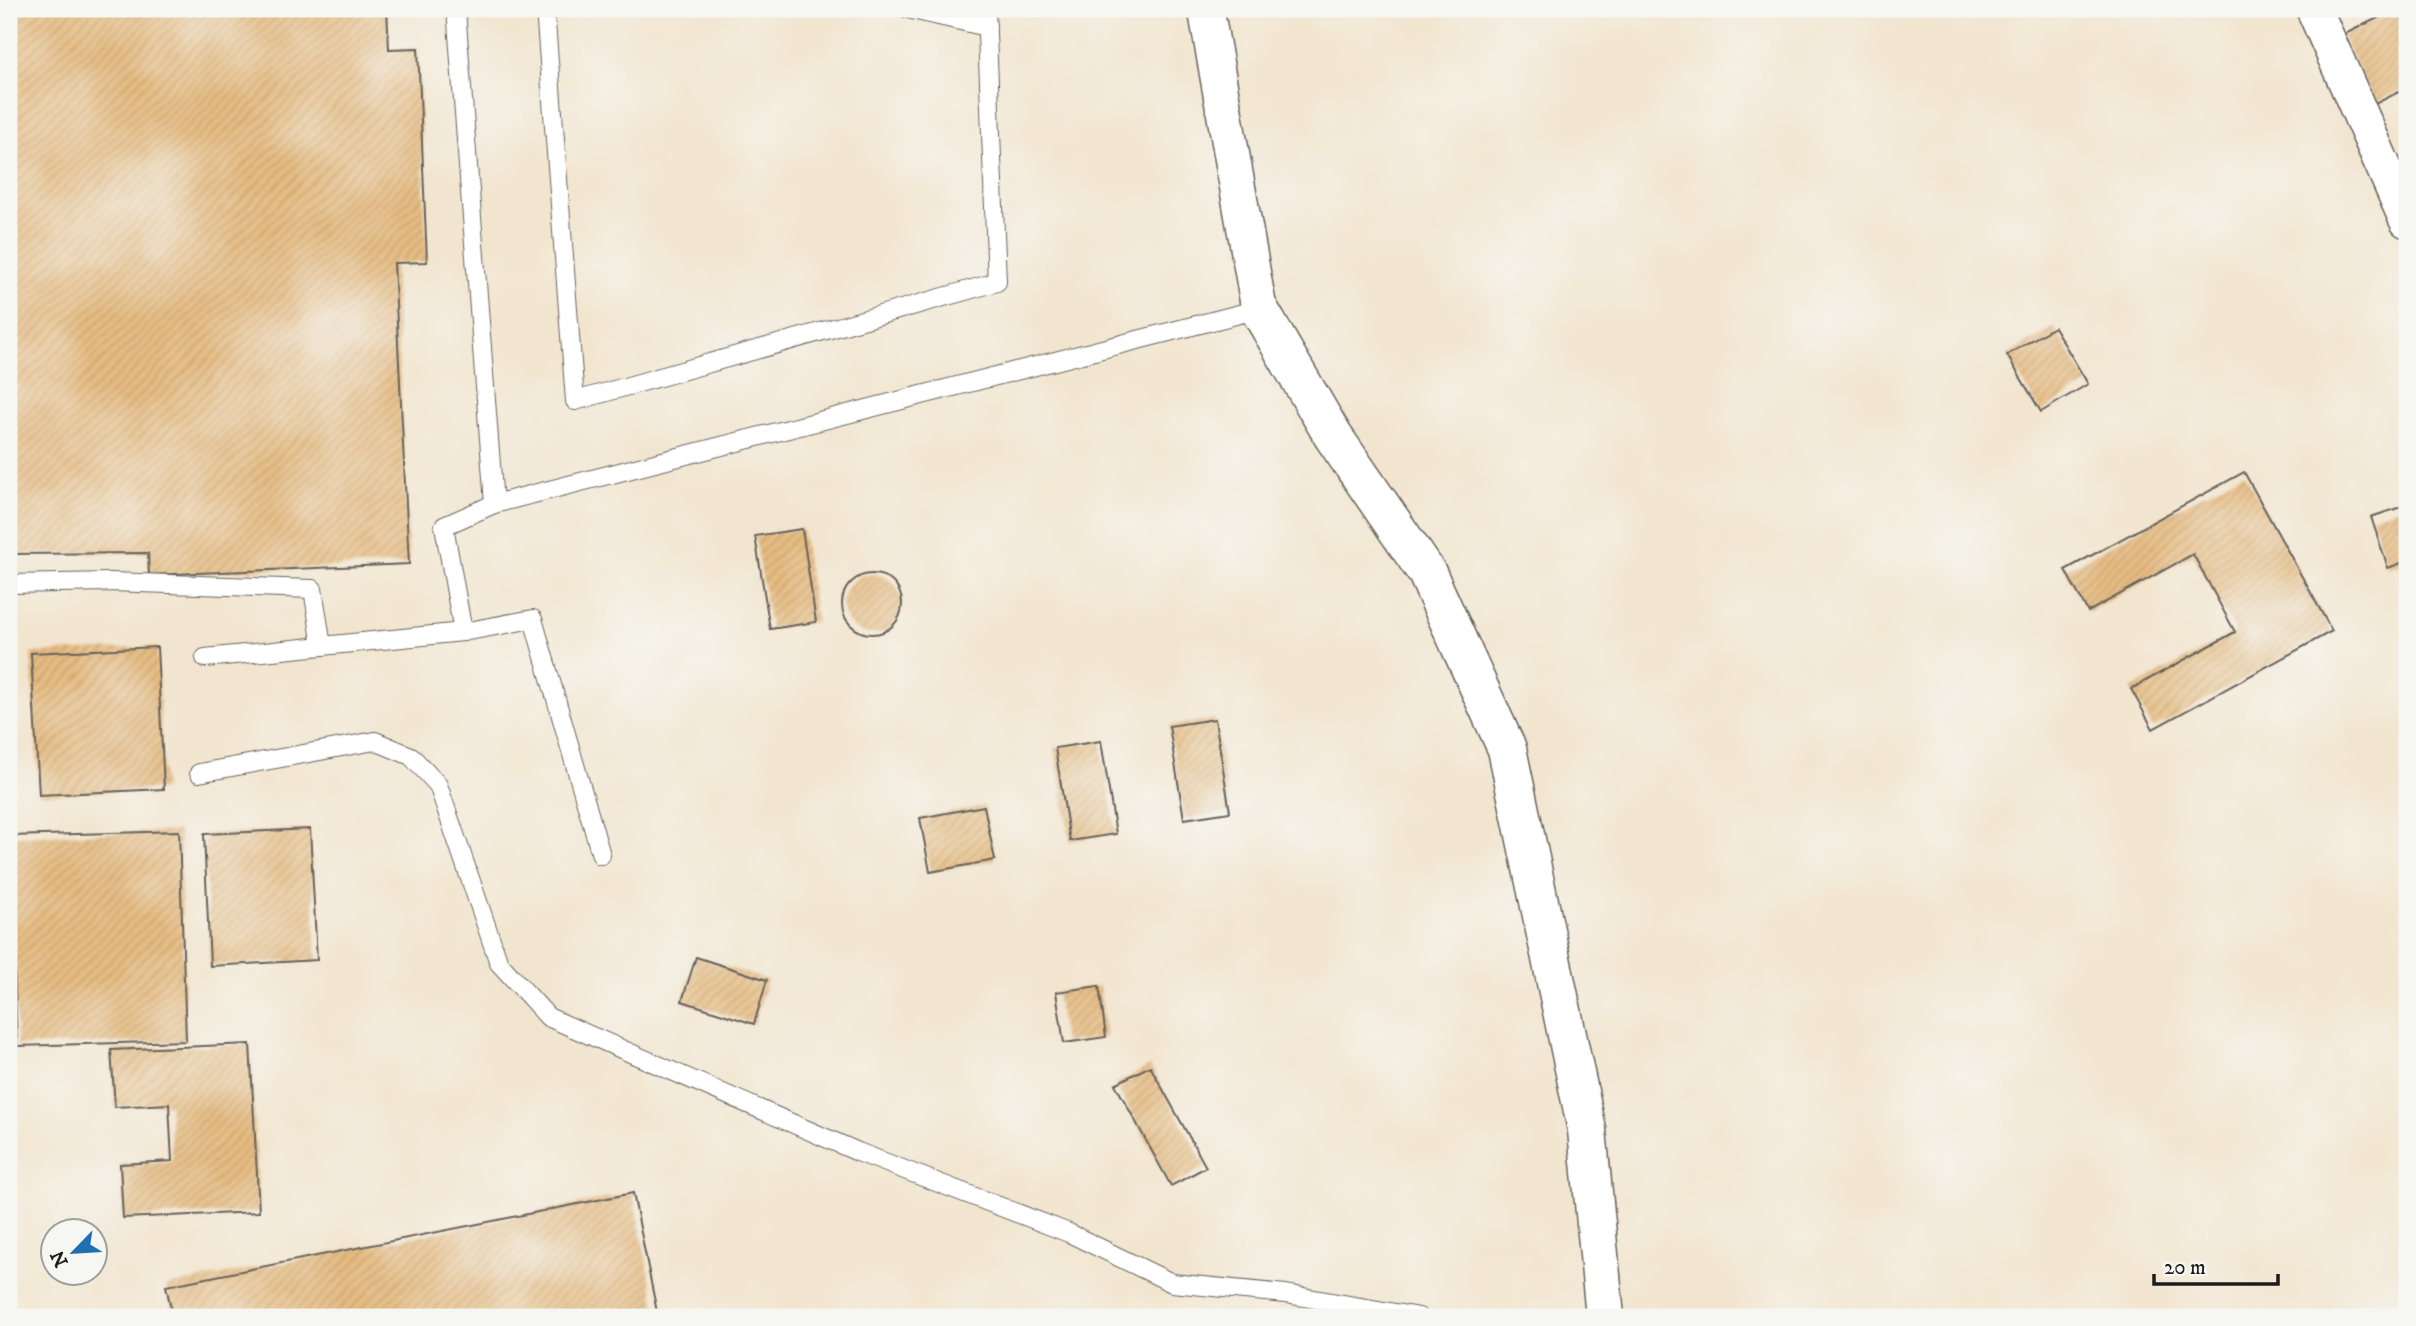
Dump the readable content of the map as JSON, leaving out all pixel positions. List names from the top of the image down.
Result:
{
  "scale_bar": "20 m",
  "north": "bottom left"
}
